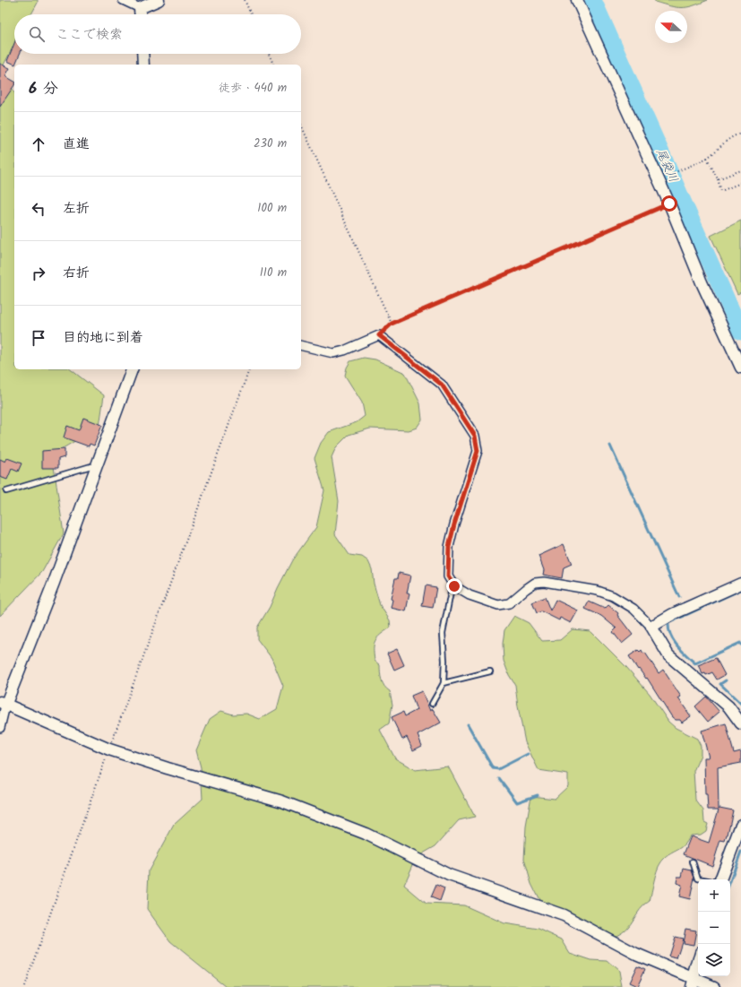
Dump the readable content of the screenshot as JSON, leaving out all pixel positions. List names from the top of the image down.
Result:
{
  "water": ["尾袋川"],
  "north": "left",
  "page": {
    "search": "ここで検索",
    "heading": ["6 分", "徒歩 · 440 m"],
    "list": [
      ["直進", "230 m"],
      ["左折", "100 m"],
      ["右折", "110 m"],
      "目的地に到着"
    ],
    "map_buttons": ["+", "−"]
  }
}
